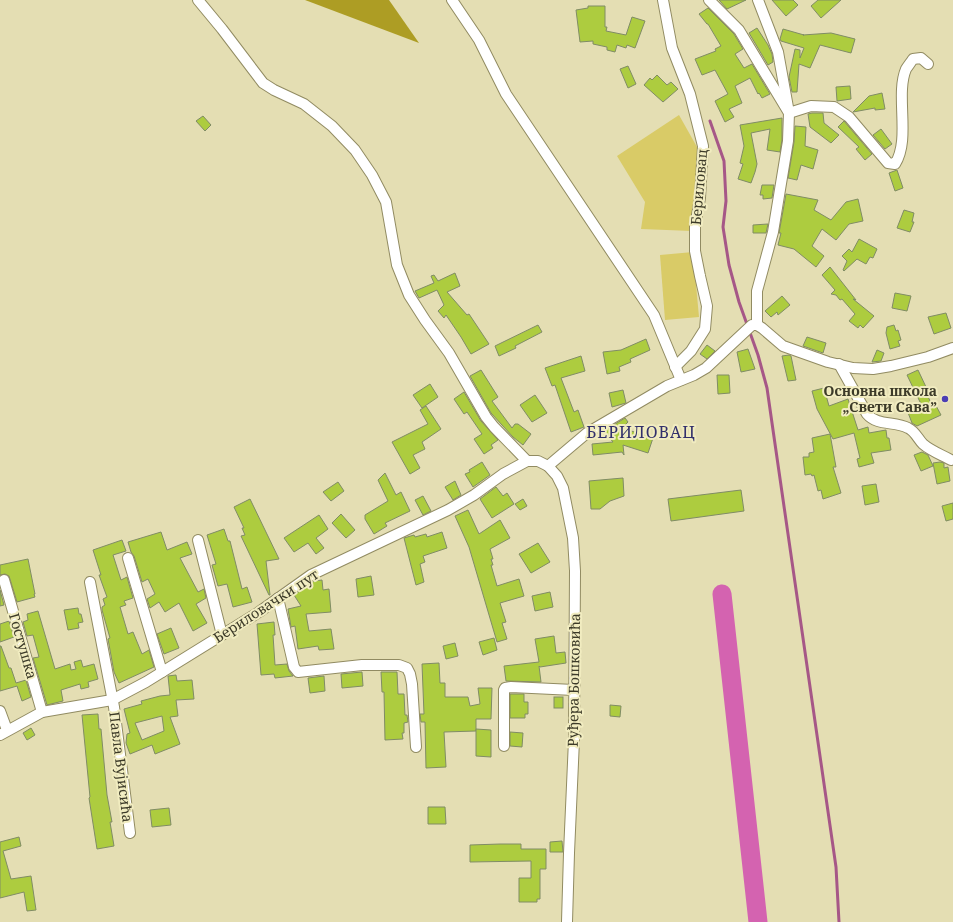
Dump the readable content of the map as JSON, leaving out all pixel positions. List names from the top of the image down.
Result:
{
  "streets": {
    "street": [
      "Бериловац",
      "Бериловачки пут",
      "Гостушка",
      "Руђера Бошковића",
      "Павла Вујисића"
    ]
  },
  "crossings": [
    ["Бериловачки пут", "Гостушка"],
    ["Бериловачки пут", "Павла Вујисића"]
  ],
  "districts": ["БЕРИЛОВАЦ"],
  "places": ["Основна школа „Свети Сава”"]
}
